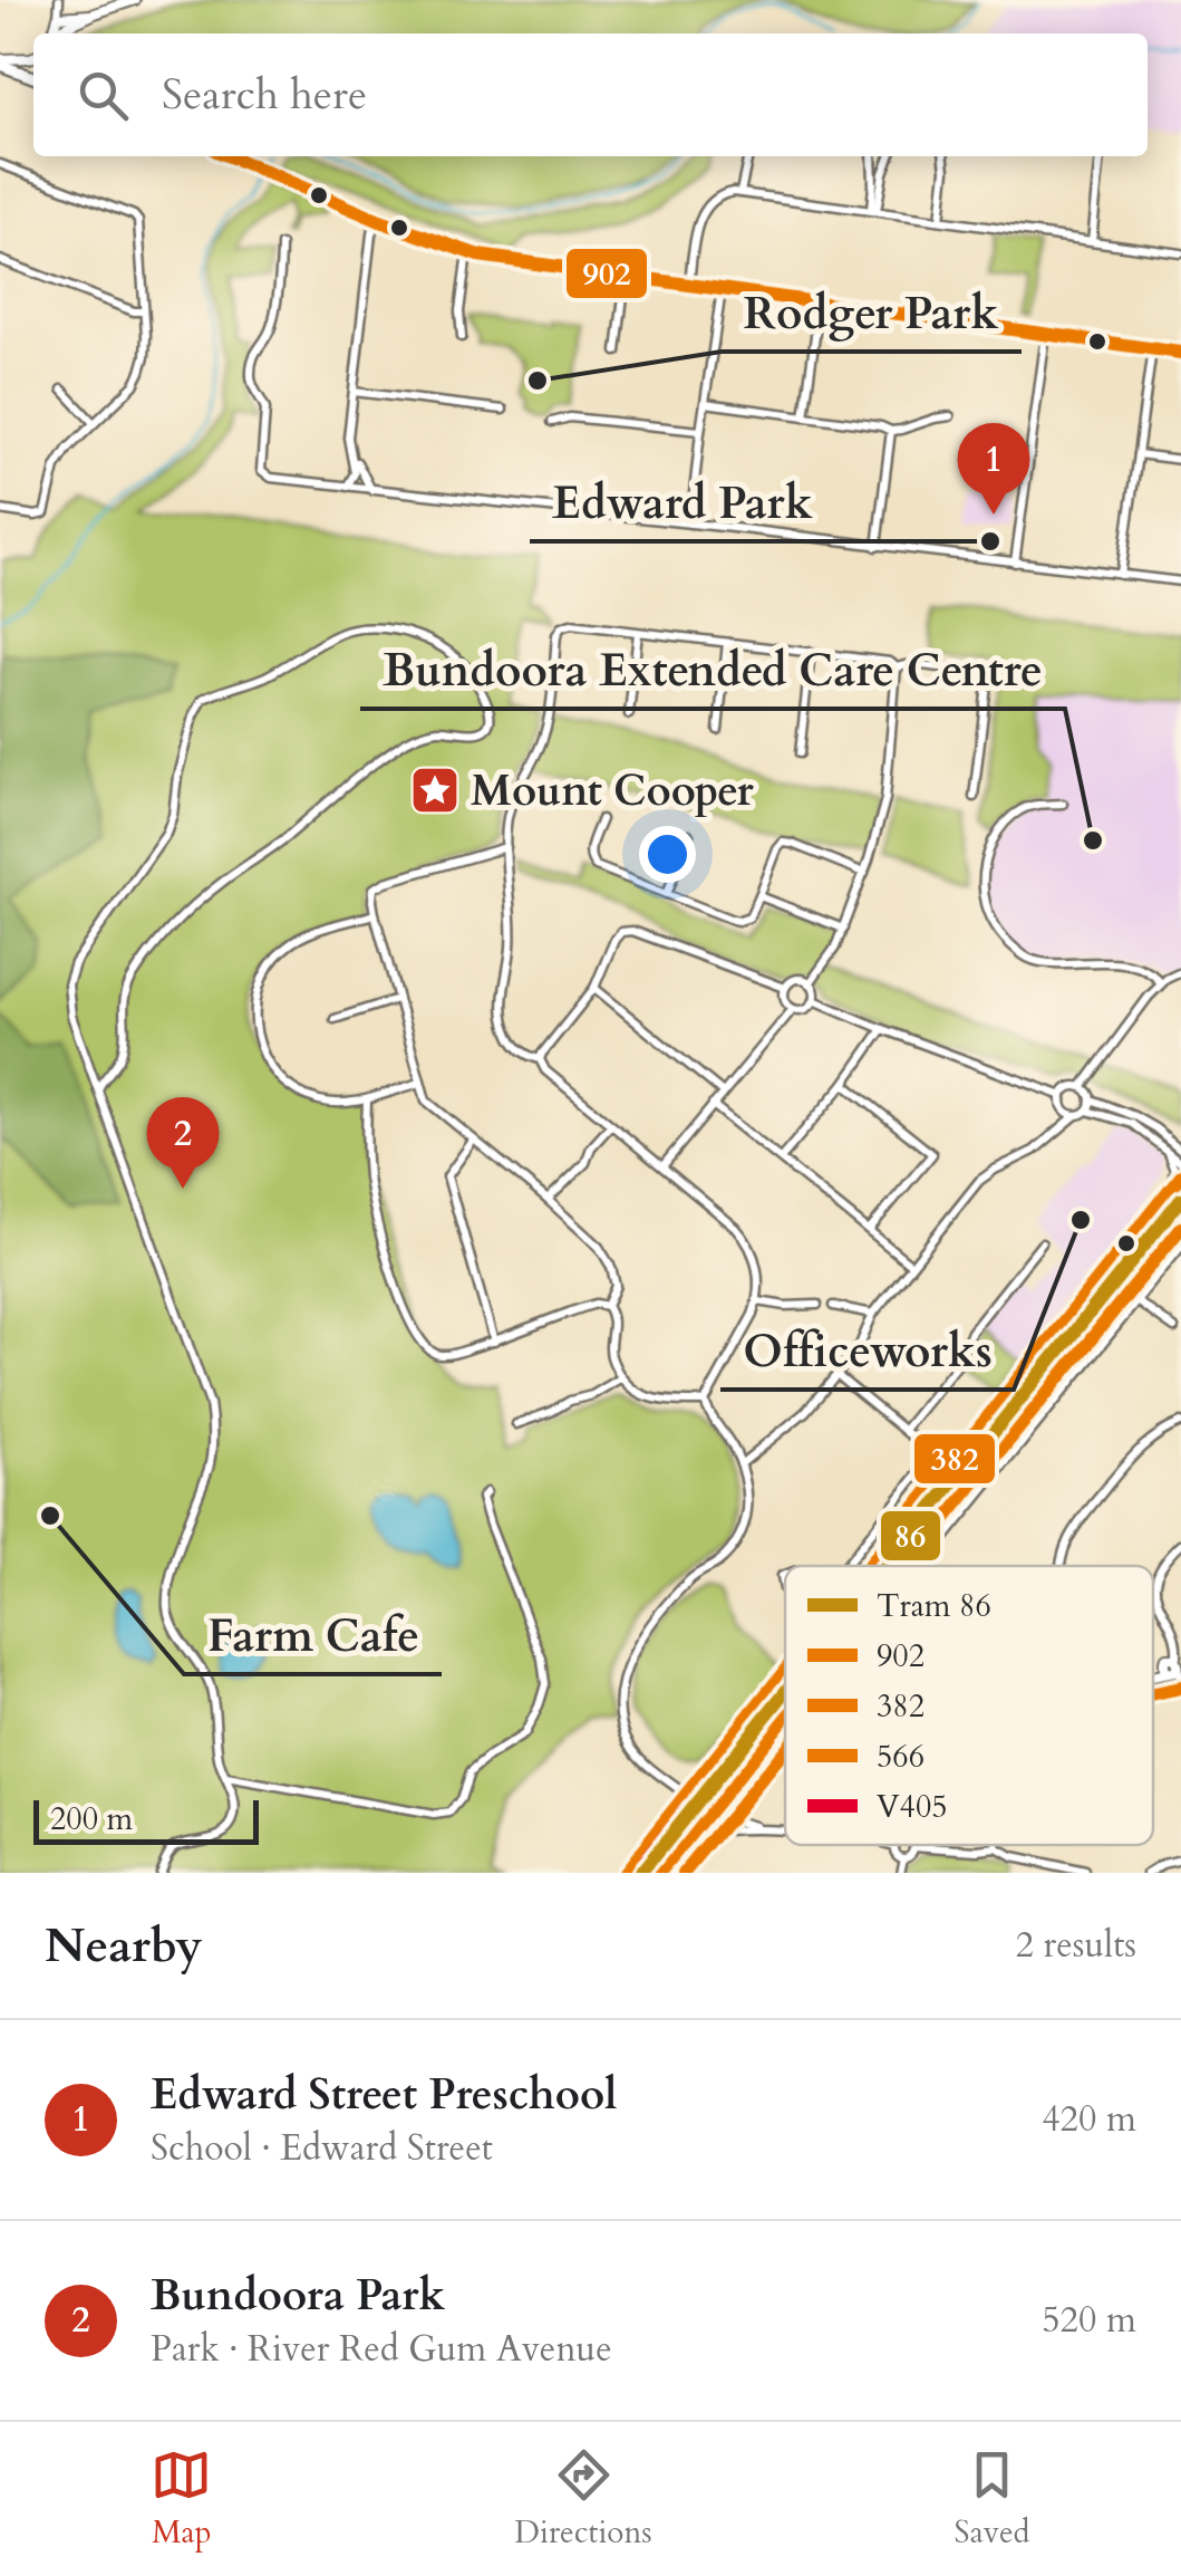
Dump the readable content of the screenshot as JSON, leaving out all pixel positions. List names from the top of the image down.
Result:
{
  "places": {
    "other": [
      "Rodger Park",
      "Edward Park",
      "Bundoora Extended Care Centre",
      "Officeworks",
      "Farm Cafe"
    ],
    "place": ["Mount Cooper"]
  },
  "lines": [
    "transit line 902",
    "transit line 382",
    "tram line 86",
    "transit line 566",
    "transit line V405"
  ],
  "legend": [
    "Tram 86",
    "902",
    "382",
    "566",
    "V405"
  ],
  "scale_bar": "200 m",
  "page": {
    "search": "Search here",
    "pins": ["1", "2"],
    "scale": "200 m",
    "heading": ["Nearby", "2 results"],
    "list": [
      {
        "mark": "1",
        "name": "Edward Street Preschool",
        "note": "School · Edward Street",
        "value": "420 m"
      },
      {
        "mark": "2",
        "name": "Bundoora Park",
        "note": "Park · River Red Gum Avenue",
        "value": "520 m"
      }
    ],
    "nav": ["Map", "Directions", "Saved"]
  }
}
